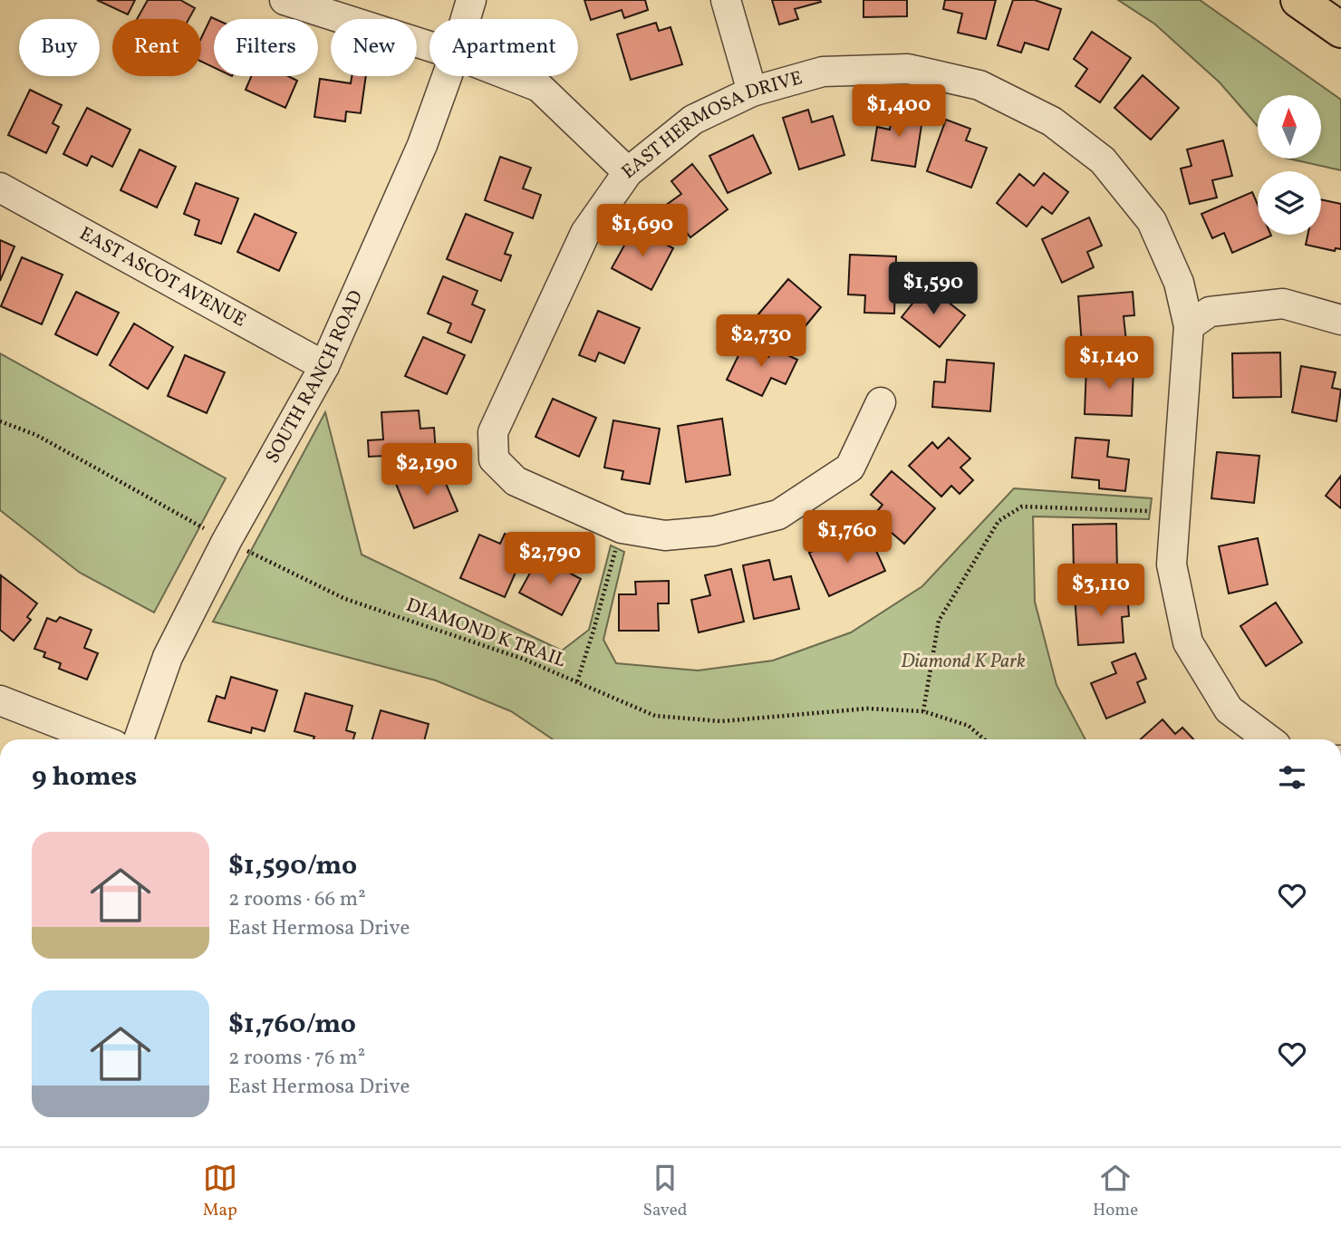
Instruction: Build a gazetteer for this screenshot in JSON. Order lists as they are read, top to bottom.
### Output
{
  "streets": {
    "street": ["EAST HERMOSA DRIVE", "EAST ASCOT AVENUE", "SOUTH RANCH ROAD"],
    "path": ["DIAMOND K TRAIL"]
  },
  "crossings": [
    ["EAST ASCOT AVENUE", "SOUTH RANCH ROAD"],
    ["SOUTH RANCH ROAD", "DIAMOND K TRAIL"]
  ],
  "parks": ["Diamond K Park"],
  "north": "top",
  "page": {
    "chip": [
      "Buy",
      "Rent",
      "Filters",
      "New",
      "Apartment"
    ],
    "price": [
      "$1,400",
      "$1,690",
      "$1,590",
      "$2,730",
      "$1,140",
      "$2,190",
      "$1,760",
      "$2,790",
      "$3,110"
    ],
    "heading": "9 homes",
    "list": [
      {
        "name": "$1,590/mo",
        "note": "2 rooms · 66 m² · East Hermosa Drive"
      },
      {
        "name": "$1,760/mo",
        "note": "2 rooms · 76 m² · East Hermosa Drive"
      }
    ],
    "tabs": ["Map", "Saved", "Home"]
  }
}
